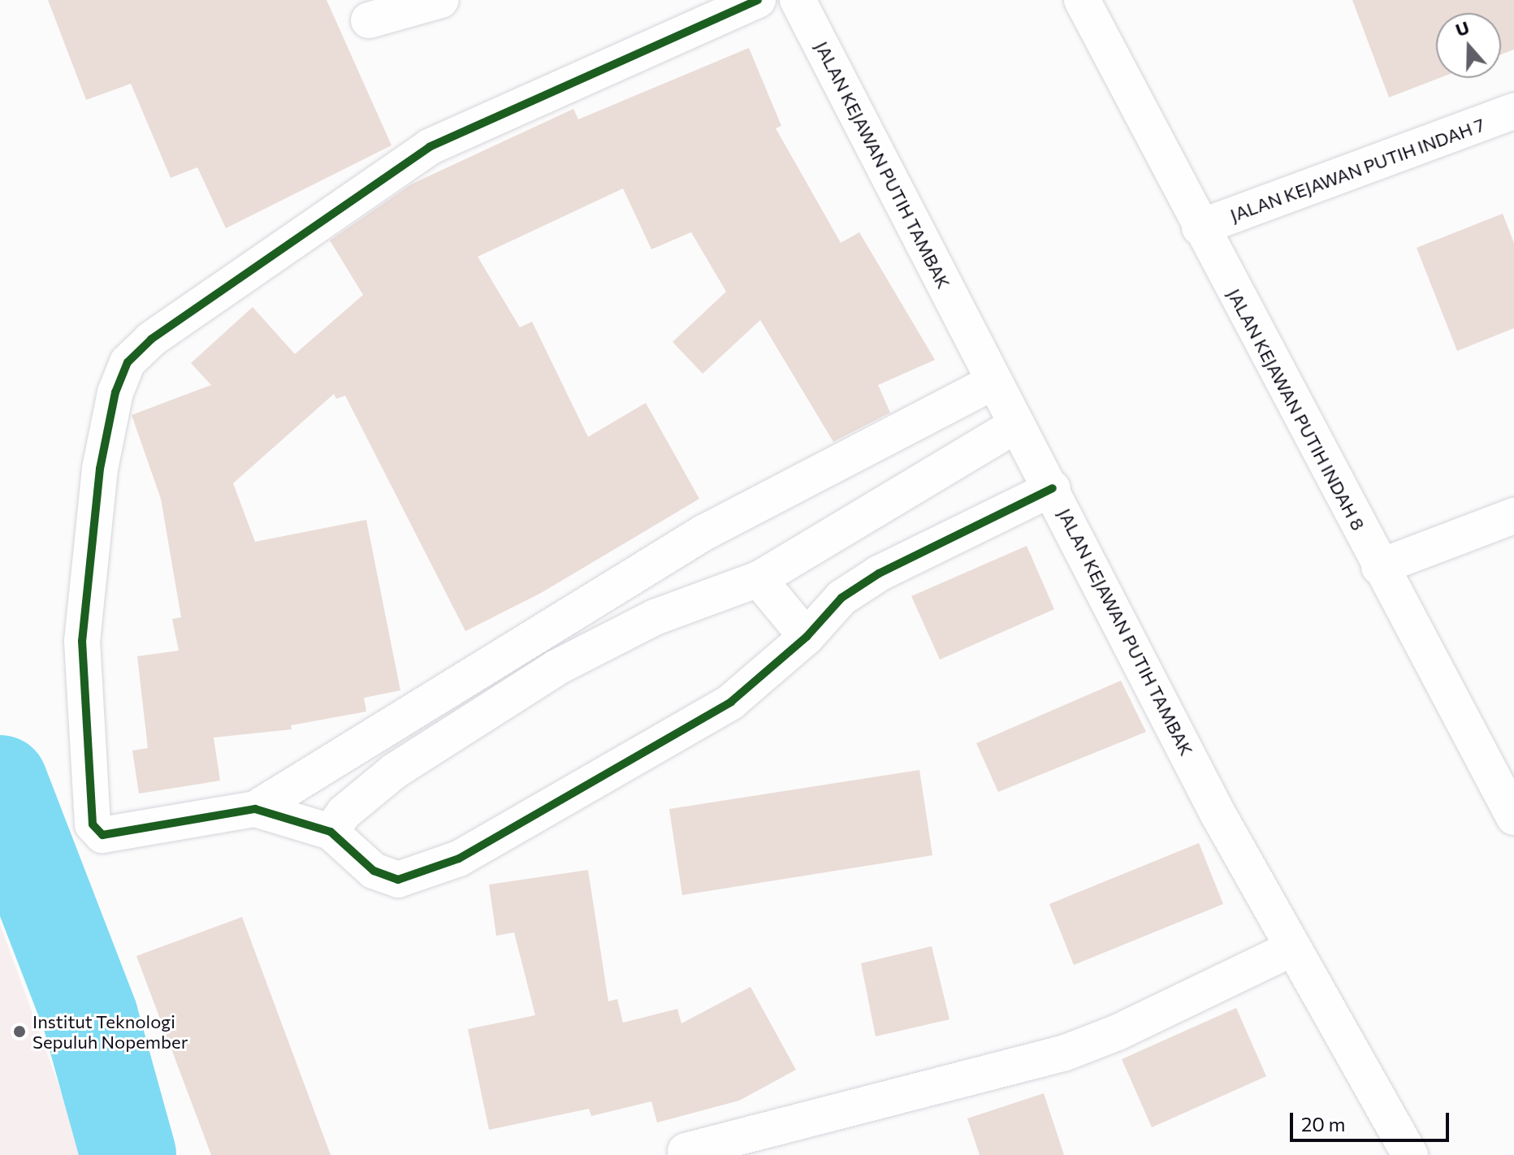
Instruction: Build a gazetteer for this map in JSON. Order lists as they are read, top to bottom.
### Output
{
  "streets": {
    "street": ["JALAN KEJAWAN PUTIH TAMBAK", "JALAN KEJAWAN PUTIH INDAH 7", "JALAN KEJAWAN PUTIH INDAH 8"]
  },
  "crossings": [
    ["JALAN KEJAWAN PUTIH INDAH 7", "JALAN KEJAWAN PUTIH INDAH 8"]
  ],
  "places": ["Institut Teknologi Sepuluh Nopember"],
  "scale_bar": "20 m",
  "north": "top"
}
